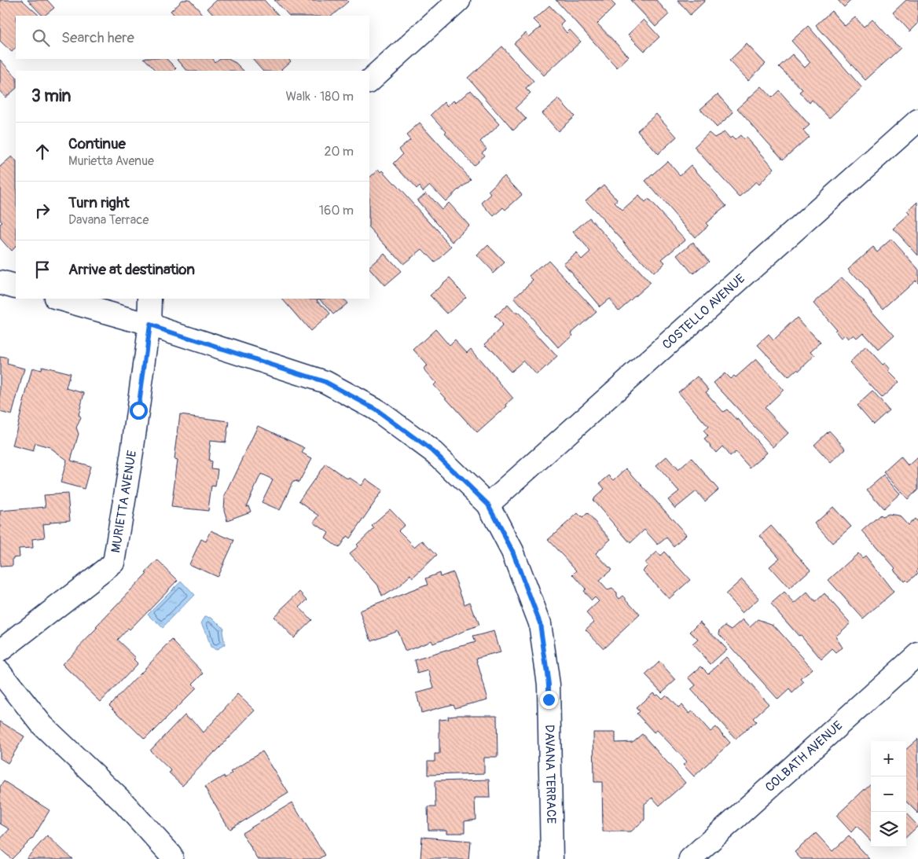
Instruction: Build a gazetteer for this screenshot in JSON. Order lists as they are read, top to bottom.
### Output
{
  "streets": {
    "street": [
      "COSTELLO AVENUE",
      "MURIETTA AVENUE",
      "COLBATH AVENUE",
      "DAVANA TERRACE"
    ]
  },
  "crossings": [
    ["COSTELLO AVENUE", "DAVANA TERRACE"],
    ["MURIETTA AVENUE", "DAVANA TERRACE"]
  ],
  "page": {
    "search": "Search here",
    "heading": ["3 min", "Walk · 180 m"],
    "list": [
      ["Continue", "Murietta Avenue", "20 m"],
      ["Turn right", "Davana Terrace", "160 m"],
      "Arrive at destination"
    ],
    "map_buttons": ["+", "−"]
  }
}
